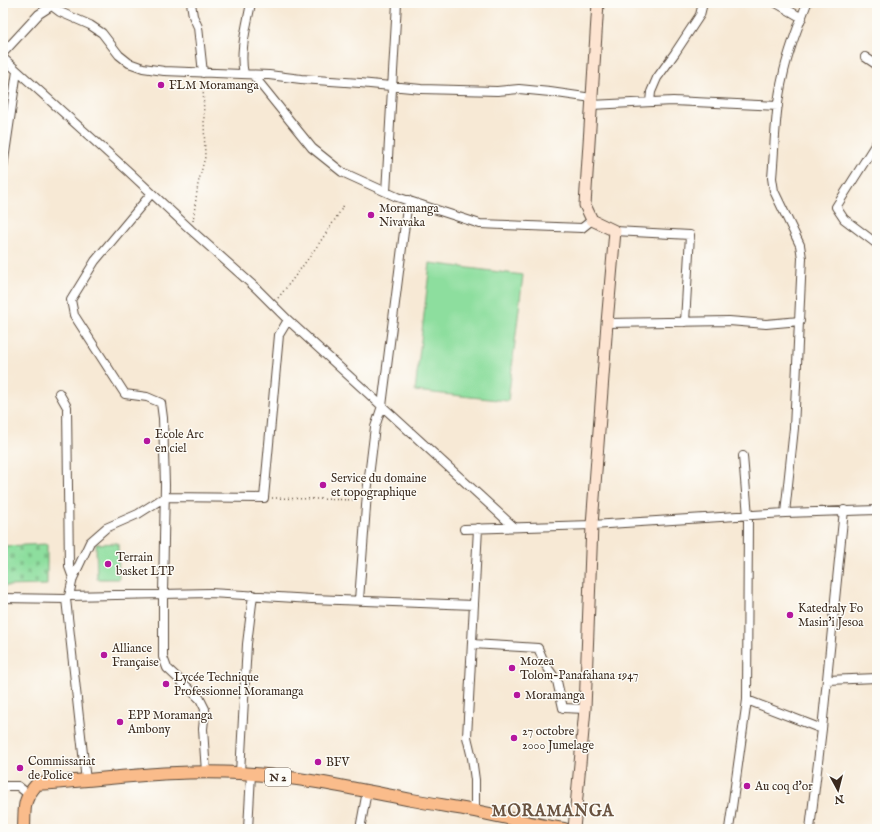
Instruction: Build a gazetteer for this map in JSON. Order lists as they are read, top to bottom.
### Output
{
  "streets": {
    "main road": ["N 2"]
  },
  "districts": ["MORAMANGA"],
  "places": [
    "FLM Moramanga",
    "Moramanga Nivavaka",
    "Ecole Arc en ciel",
    "Service du domaine et topographique",
    "Terrain basket LTP",
    "Katedraly Fo Masin'i Jesoa",
    "Alliance Française",
    "Mozea Tolom-Panafahana 1947",
    "Lycée Technique Professionnel Moramanga",
    "Moramanga",
    "EPP Moramanga Ambony",
    "27 octobre 2000 Jumelage",
    "BFV",
    "Commissariat de Police",
    "Au coq d'or"
  ],
  "north": "bottom"
}
